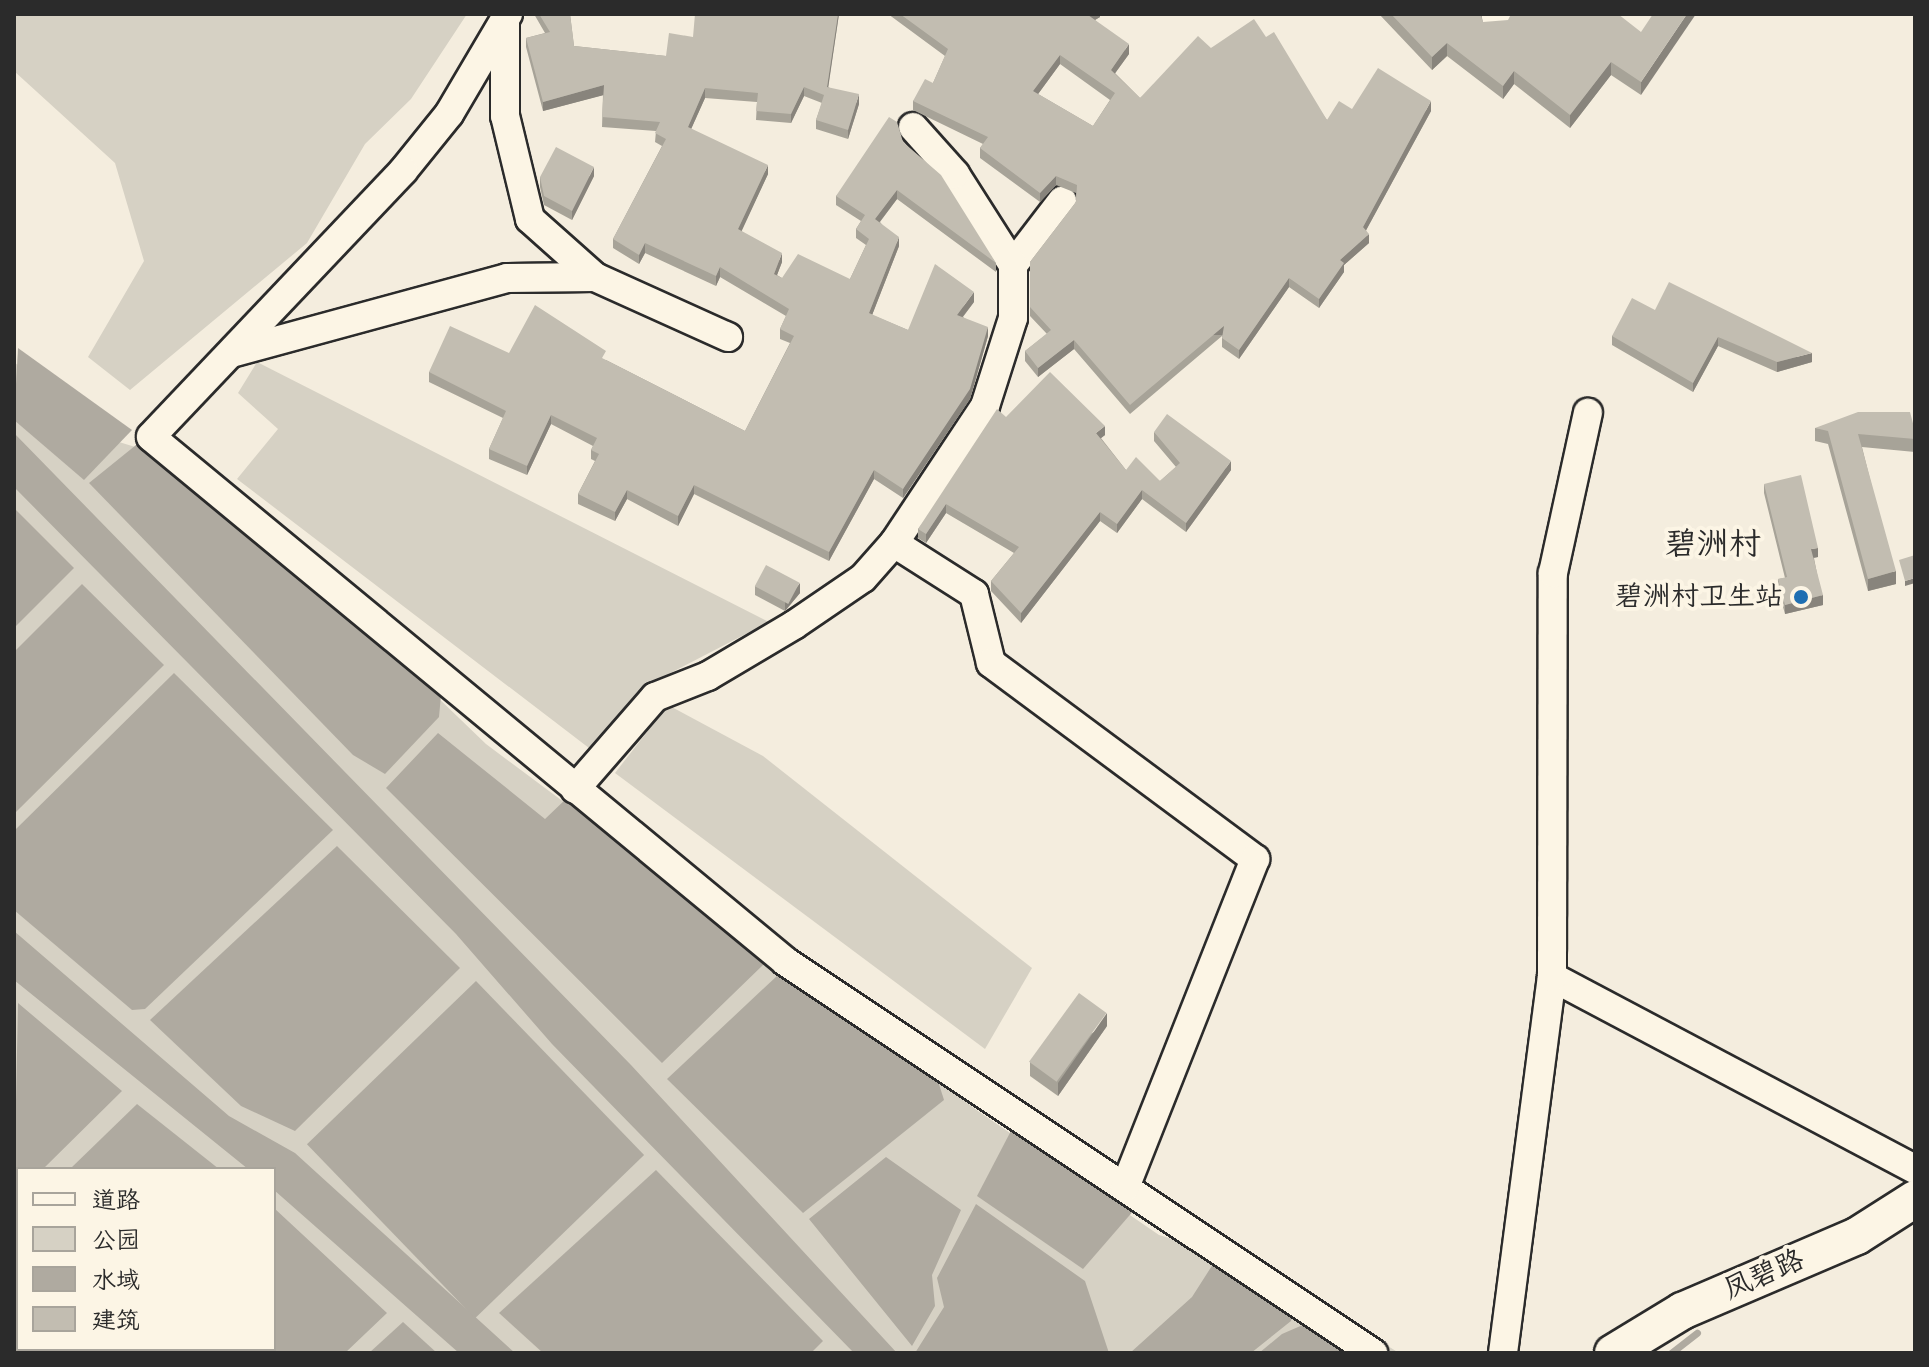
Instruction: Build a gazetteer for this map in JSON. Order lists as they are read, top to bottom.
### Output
{
  "streets": {
    "main road": ["凤碧路"]
  },
  "districts": ["碧洲村"],
  "places": ["碧洲村卫生站"],
  "legend": [
    "道路",
    "公园",
    "水域",
    "建筑"
  ]
}
